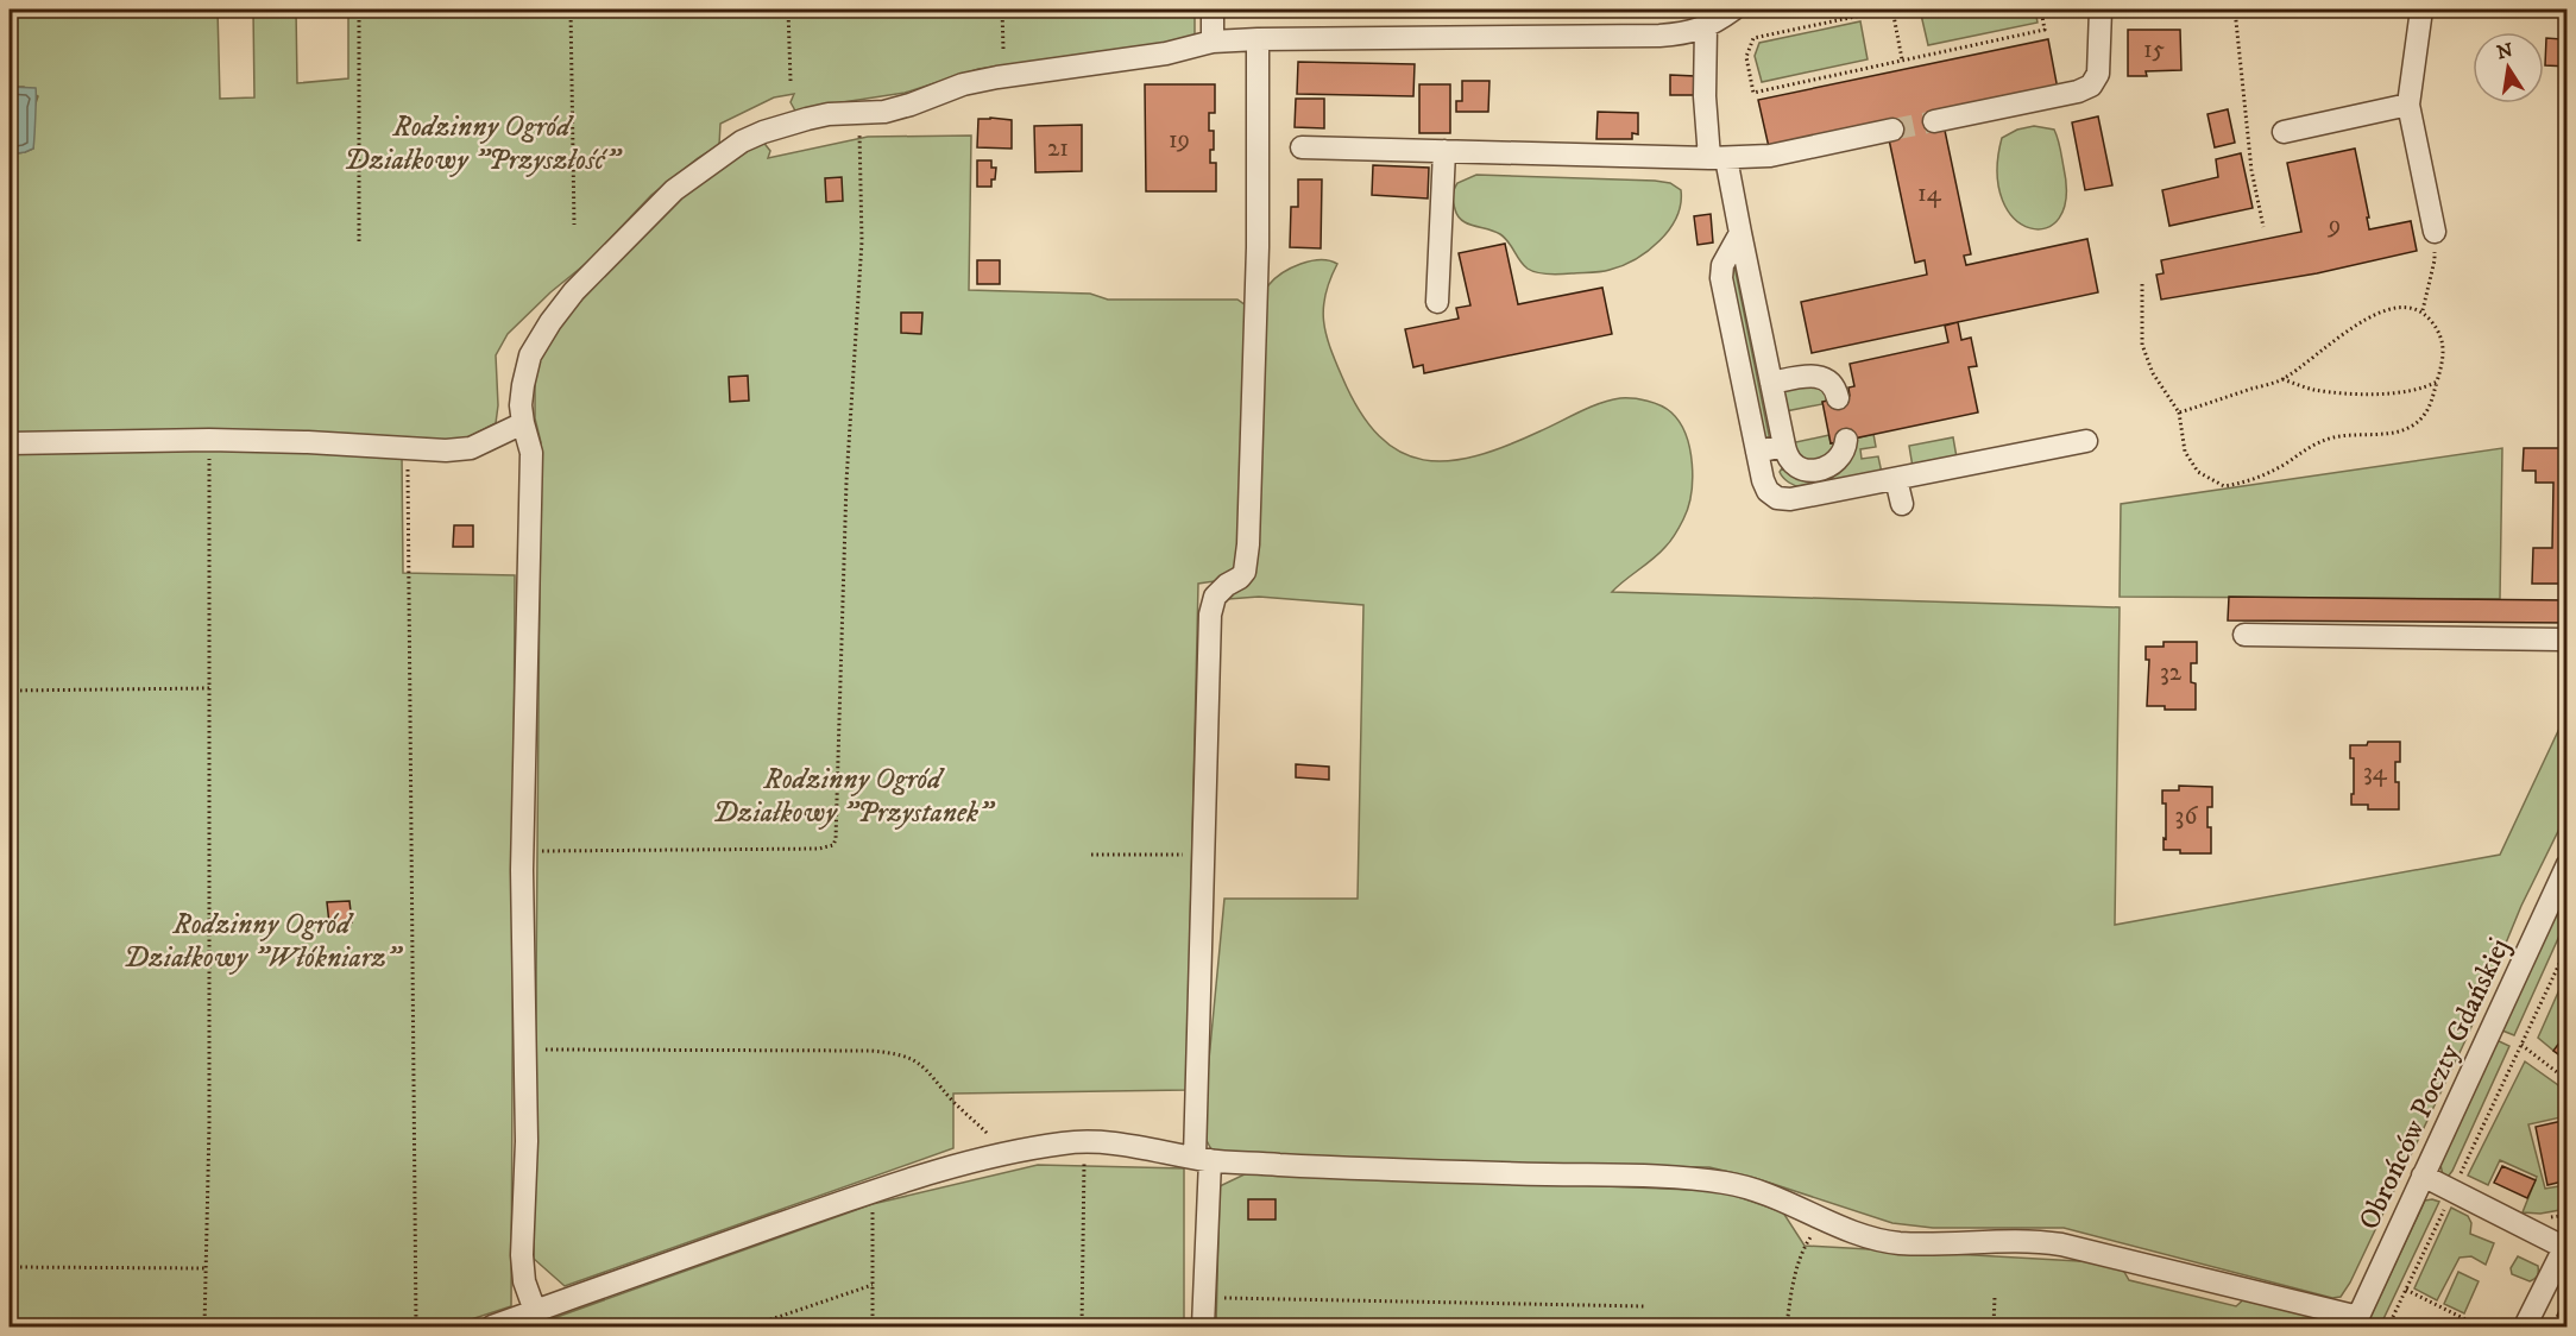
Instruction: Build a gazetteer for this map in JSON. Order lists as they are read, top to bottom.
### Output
{
  "streets": {
    "street": ["Obrońców Poczty Gdańskiej"]
  },
  "parks": ["Rodzinny Ogród Działkowy \"Przyszłość\"", "Rodzinny Ogród Działkowy \"Przystanek\"", "Rodzinny Ogród Działkowy \"Włókniarz\""],
  "house_numbers": [
    "15",
    "19",
    "21",
    "14",
    "9",
    "32",
    "34",
    "36"
  ],
  "north": "top"
}
